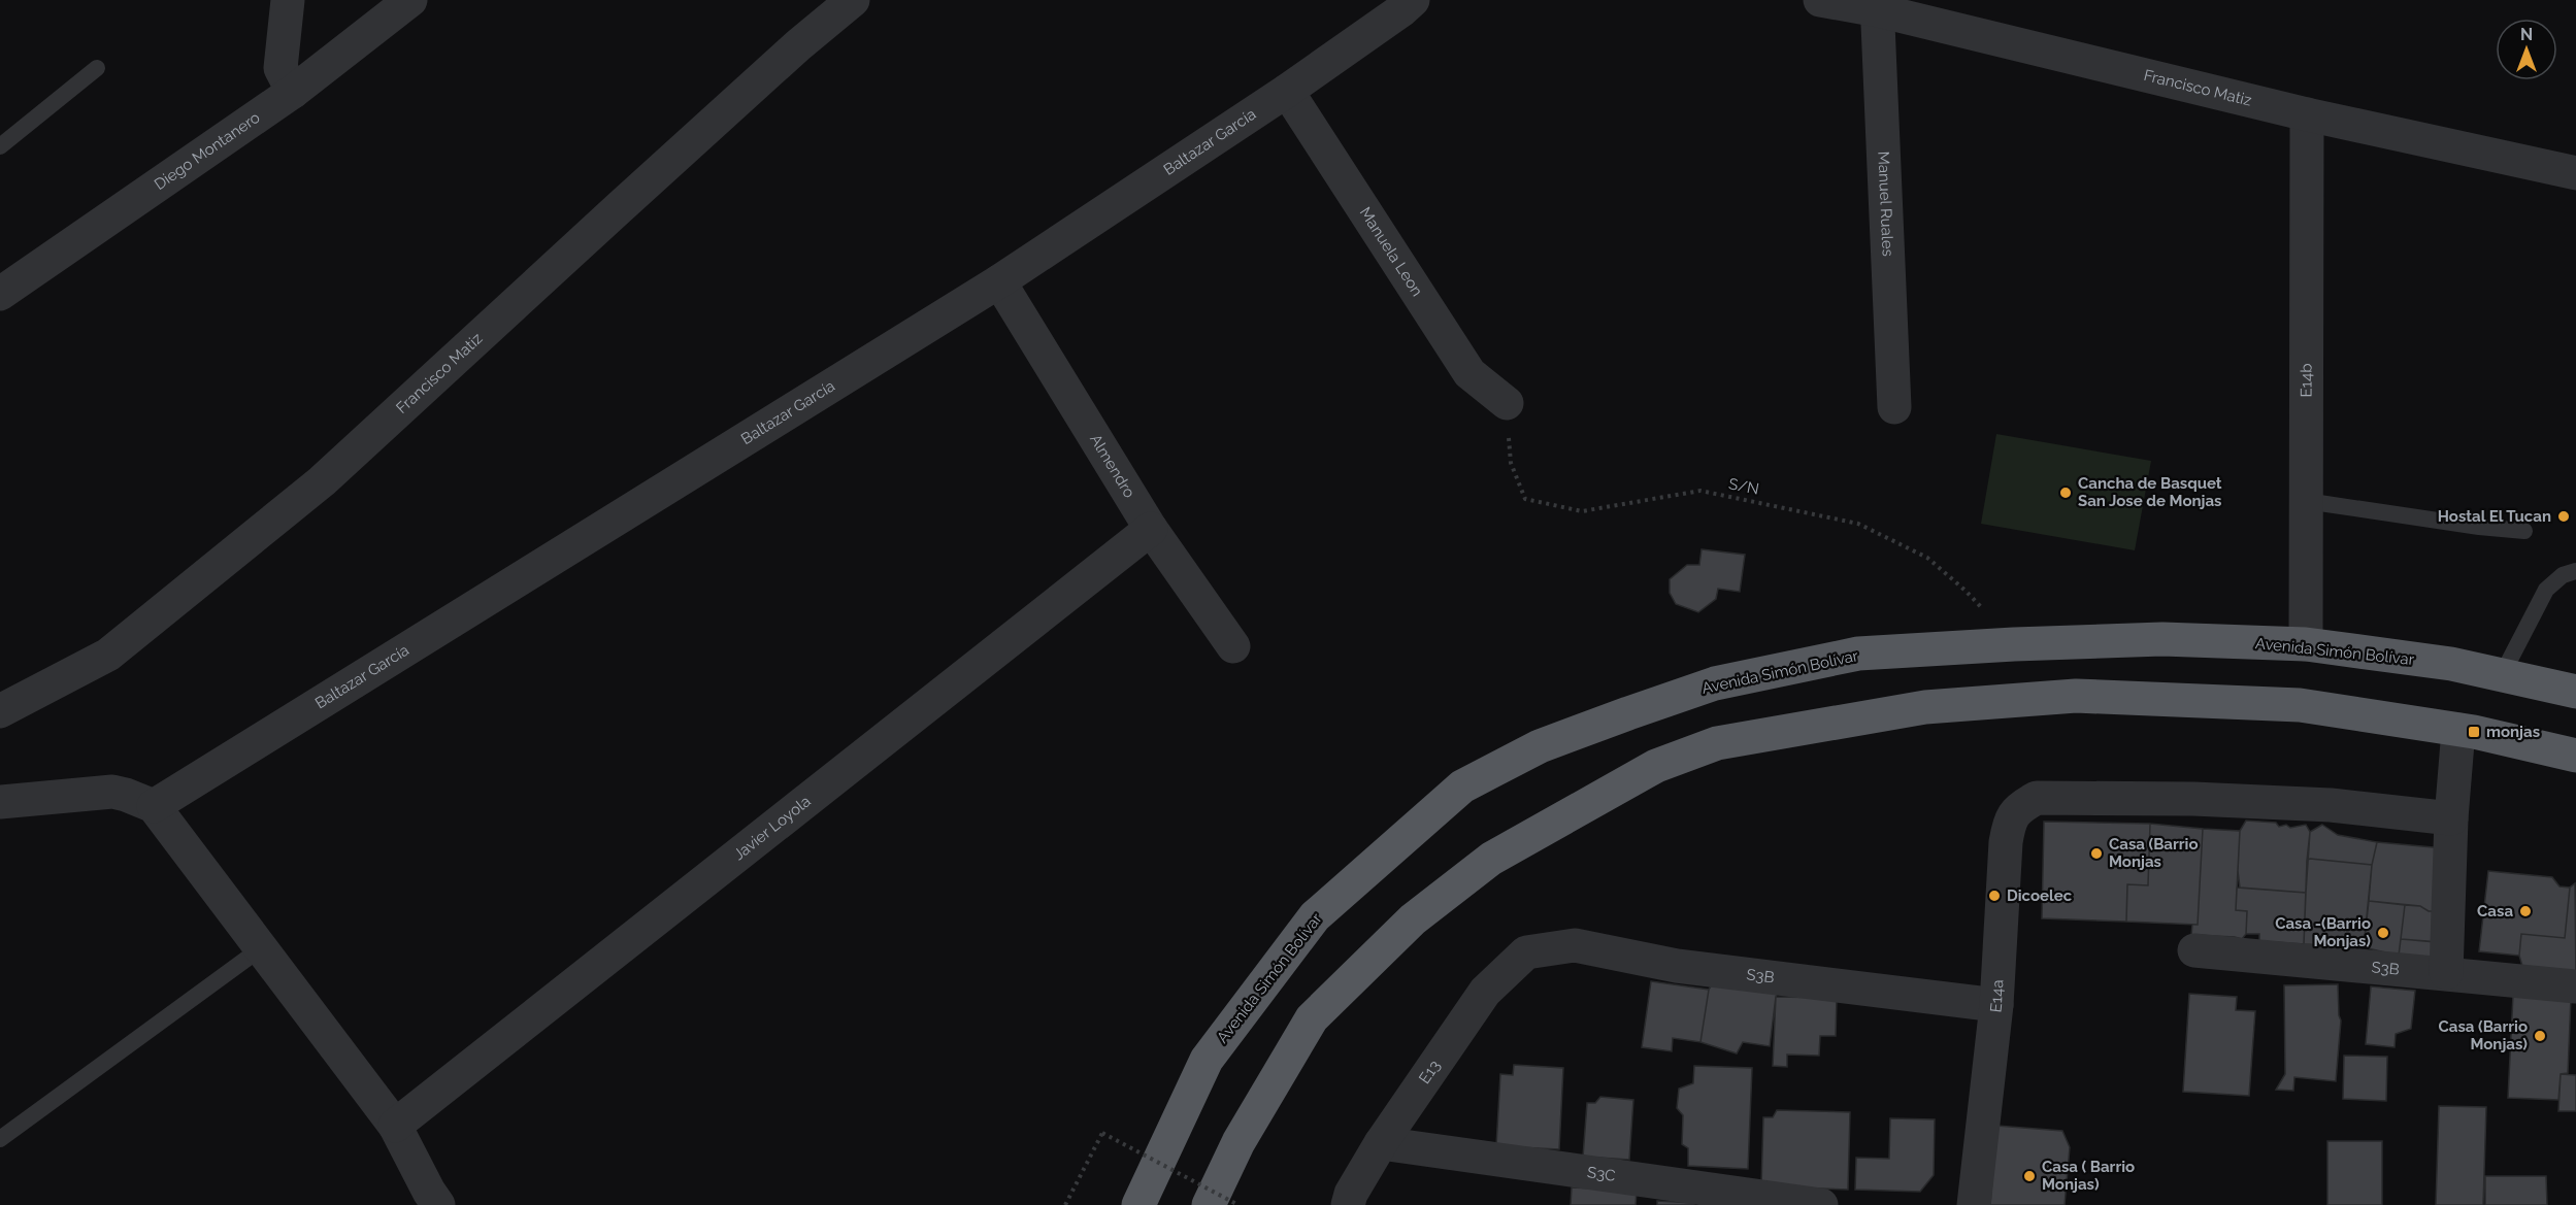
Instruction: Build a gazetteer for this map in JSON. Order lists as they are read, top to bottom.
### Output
{
  "streets": {
    "highway": ["Avenida Simón Bolívar"],
    "street": [
      "Francisco Matiz",
      "Baltazar García",
      "Diego Montanero",
      "Manuel Ruales",
      "Manuela Leon",
      "E14b",
      "Almendro",
      "Javier Loyola",
      "S3B",
      "E14a",
      "E13",
      "S3C"
    ],
    "path": ["S/N"]
  },
  "crossings": [
    ["Francisco Matiz", "Manuel Ruales"],
    ["Francisco Matiz", "E14b"],
    ["Baltazar García", "Manuela Leon"],
    ["Baltazar García", "Almendro"],
    ["Manuela Leon", "S/N"],
    ["E14b", "Avenida Simón Bolívar"],
    ["Almendro", "Javier Loyola"],
    ["S/N", "Avenida Simón Bolívar"],
    ["S3B", "E14a"],
    ["S3B", "E13"],
    ["E13", "S3C"]
  ],
  "places": {
    "other": [
      "Cancha de Basquet San Jose de Monjas",
      "Hostal El Tucan",
      "Casa (Barrio Monjas",
      "Dicoelec",
      "Casa",
      "Casa -(Barrio Monjas)",
      "Casa (Barrio Monjas)",
      "Casa ( Barrio Monjas)"
    ],
    "transit": ["monjas"]
  },
  "north": "top"
}
